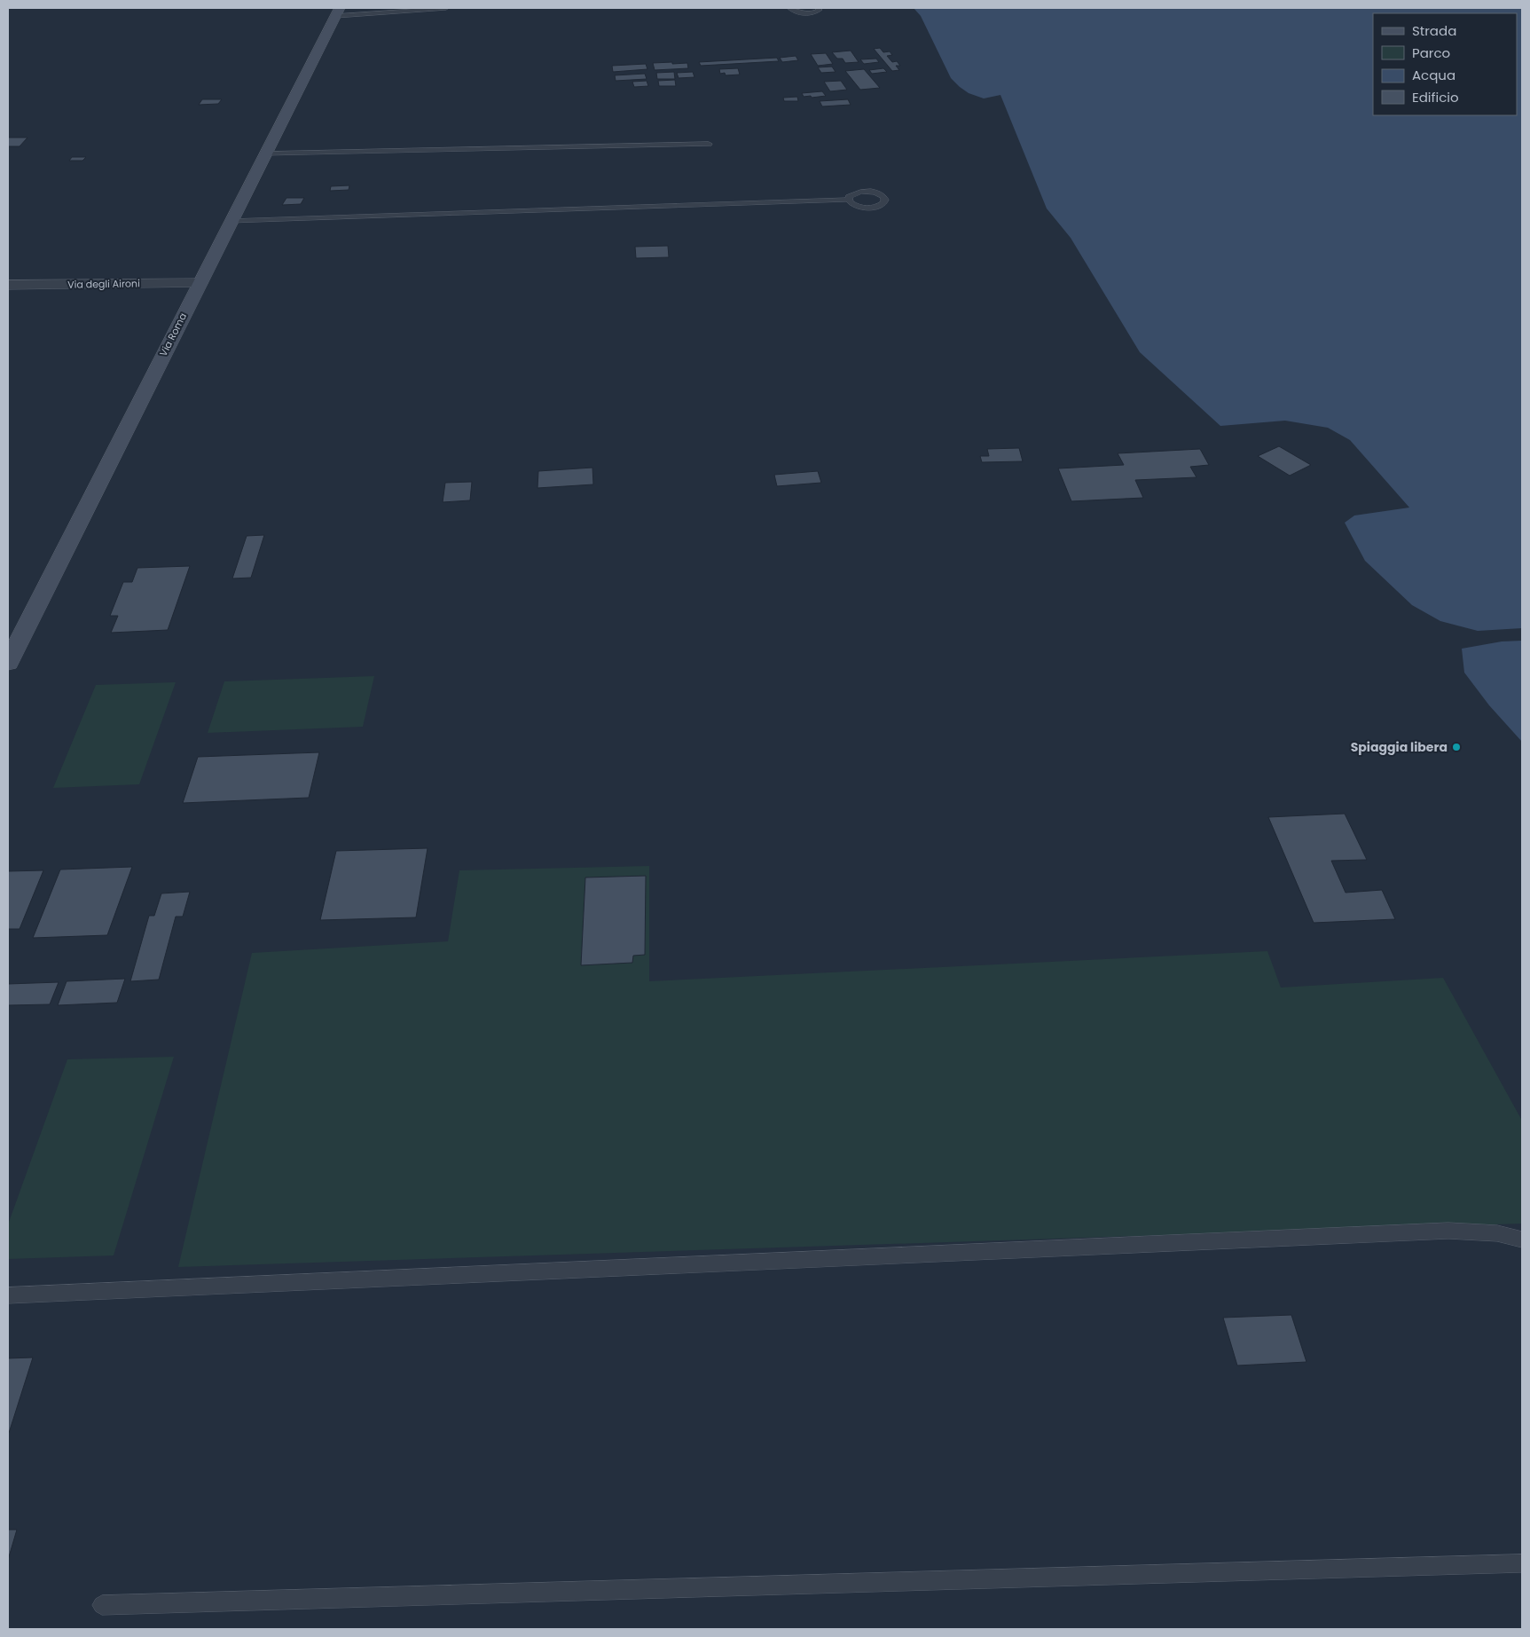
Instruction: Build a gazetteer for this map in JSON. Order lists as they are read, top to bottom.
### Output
{
  "streets": {
    "street": ["Via degli Aironi", "Via Roma"]
  },
  "crossings": [
    ["Via degli Aironi", "Via Roma"]
  ],
  "places": ["Spiaggia libera"],
  "legend": [
    "Strada",
    "Parco",
    "Acqua",
    "Edificio"
  ]
}
